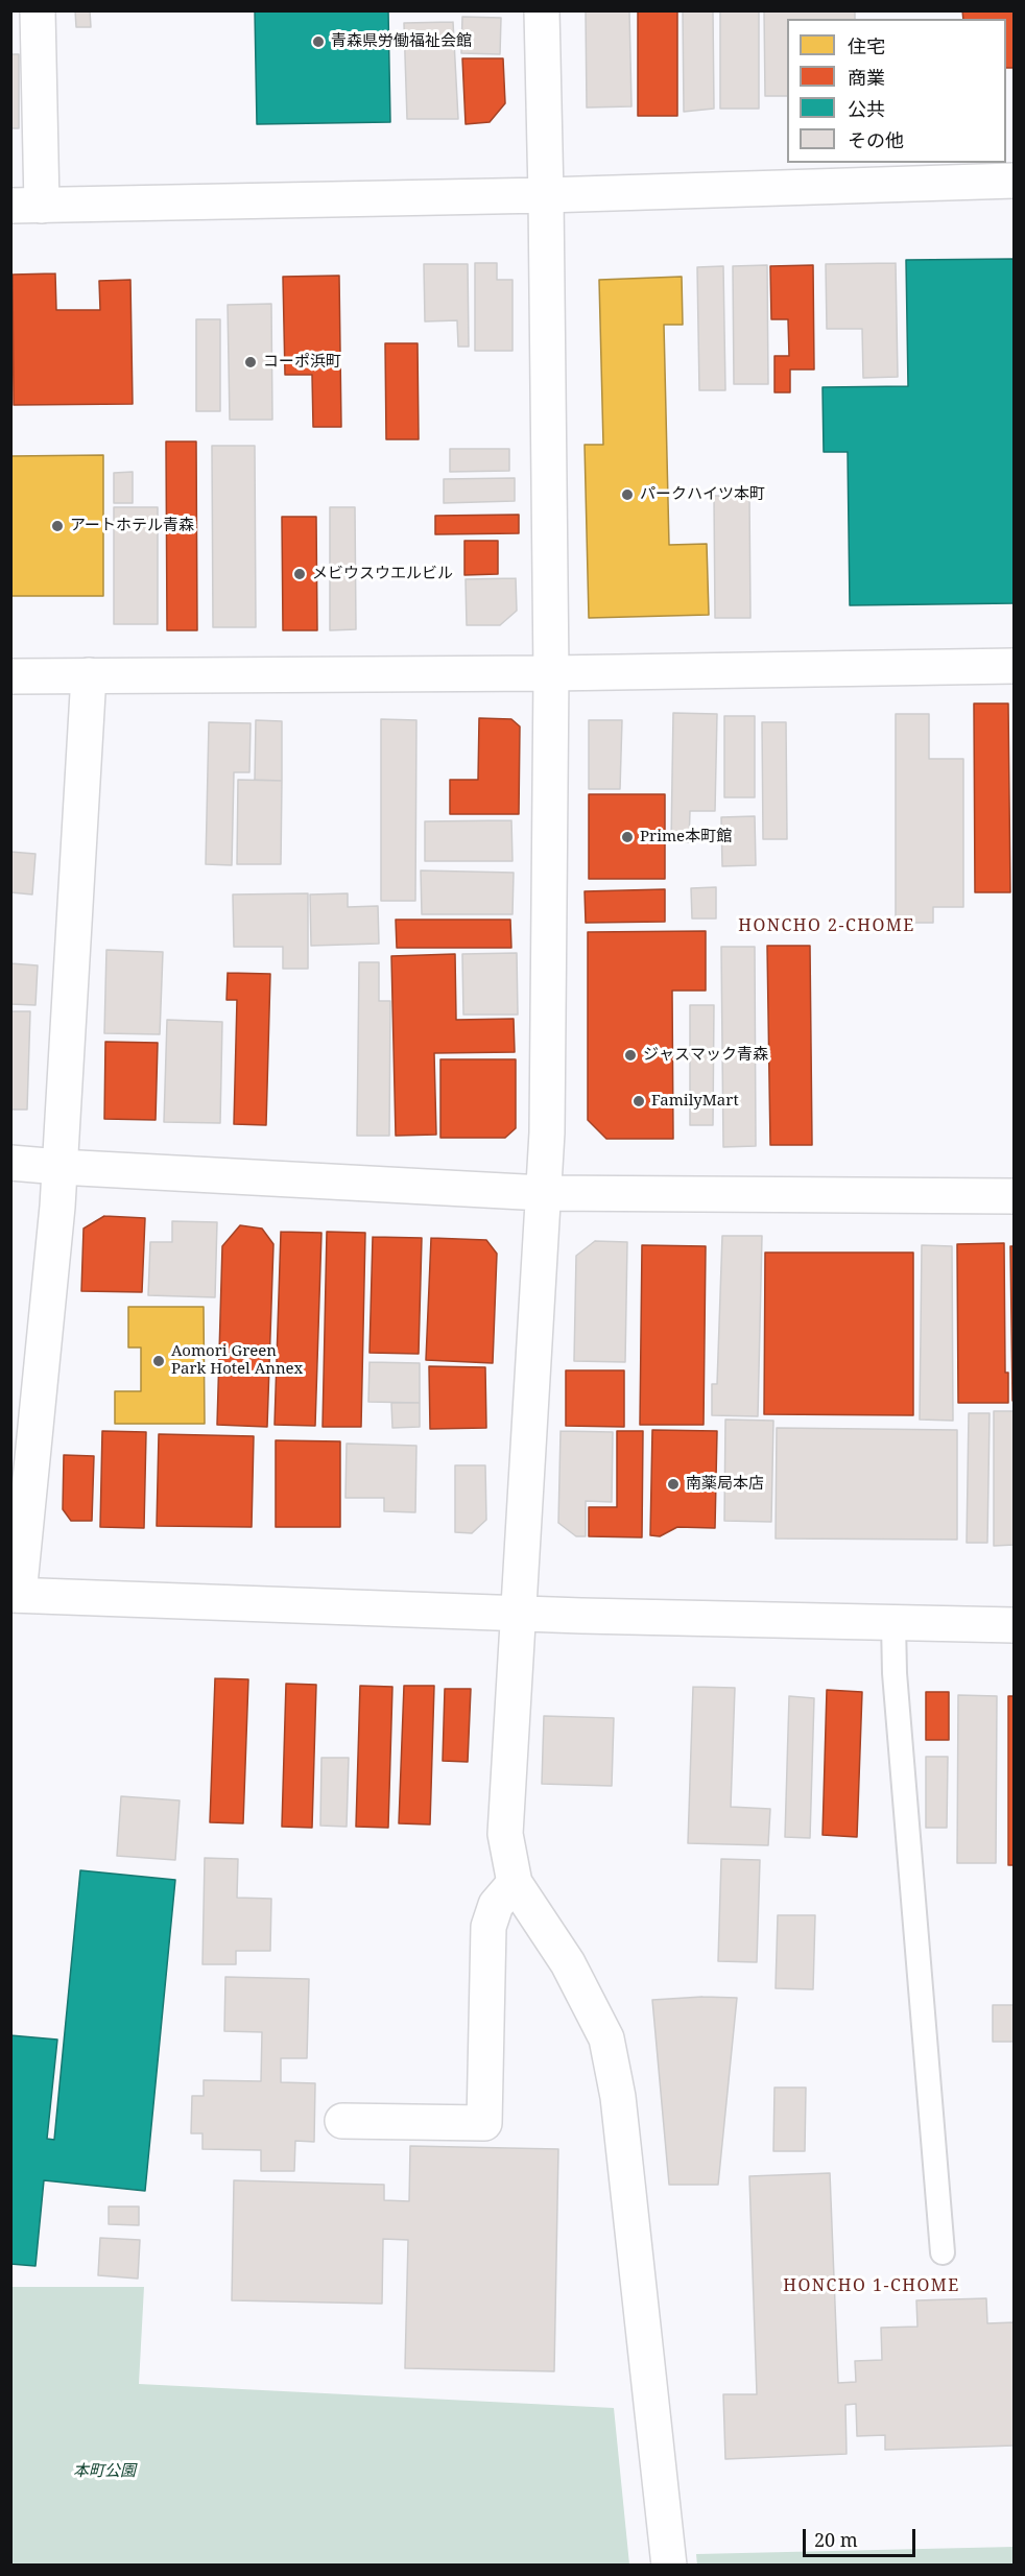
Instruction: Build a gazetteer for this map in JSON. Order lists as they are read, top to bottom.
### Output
{
  "districts": ["HONCHO 2-CHOME", "HONCHO 1-CHOME"],
  "parks": ["本町公園"],
  "places": [
    "青森県労働福祉会館",
    "コーポ浜町",
    "パークハイツ本町",
    "アートホテル青森",
    "メビウスウエルビル",
    "Prime本町館",
    "ジャスマック青森",
    "FamilyMart",
    "Aomori Green Park Hotel Annex",
    "南薬局本店"
  ],
  "legend": [
    "住宅",
    "商業",
    "公共",
    "その他"
  ],
  "scale_bar": "20 m"
}
